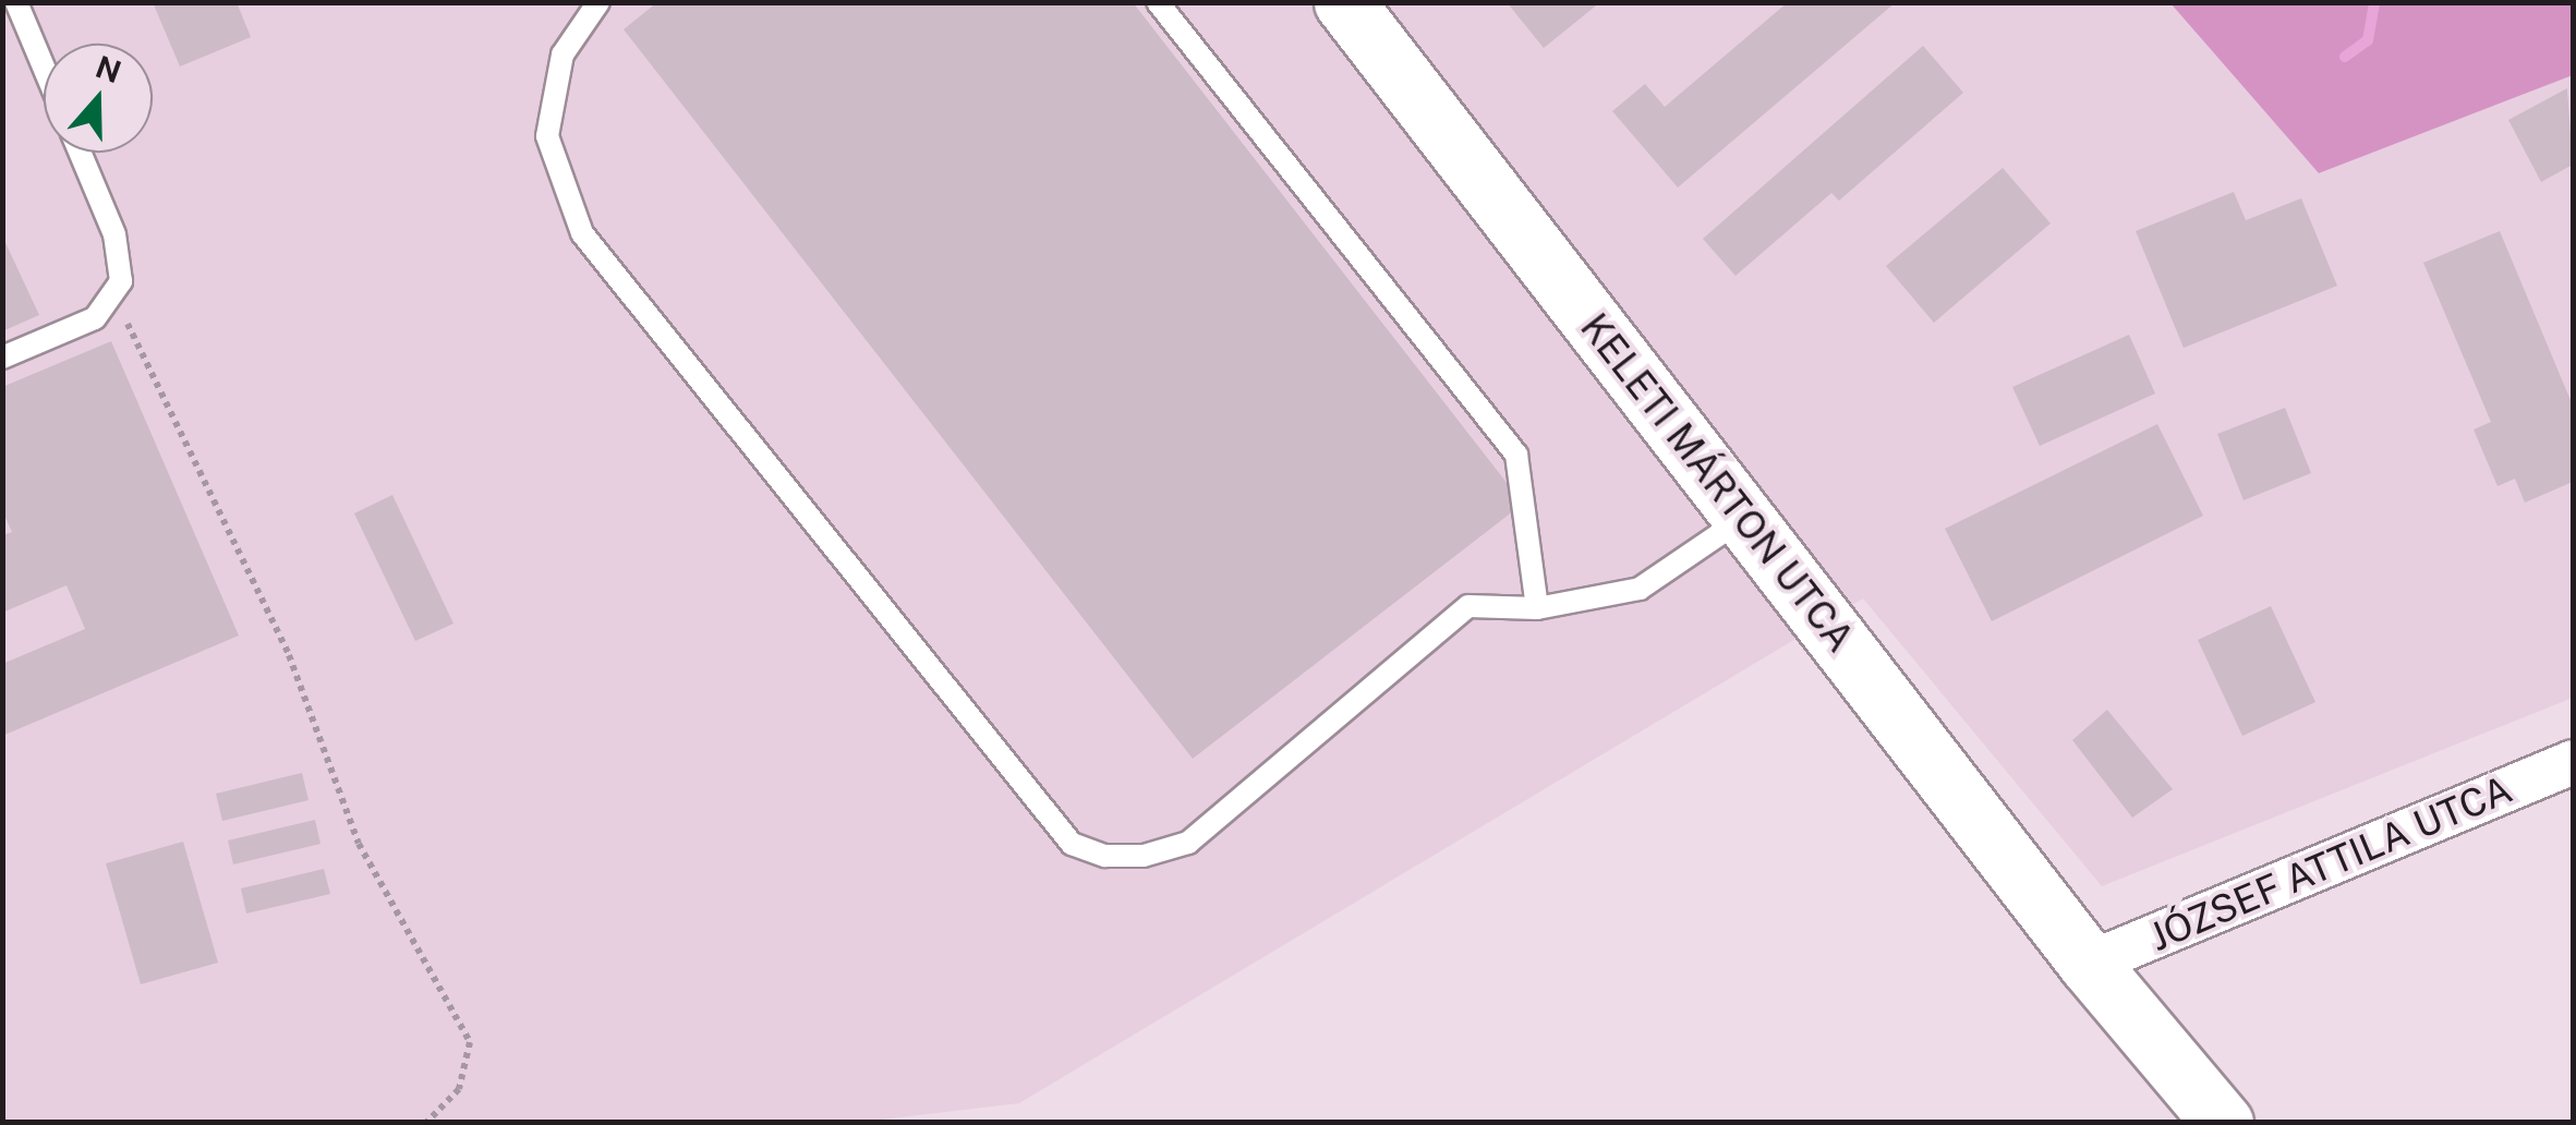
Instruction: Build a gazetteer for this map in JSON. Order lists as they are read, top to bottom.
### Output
{
  "streets": {
    "main road": ["KELETI MÁRTON UTCA"],
    "street": ["JÓZSEF ATTILA UTCA"]
  },
  "crossings": [
    ["KELETI MÁRTON UTCA", "JÓZSEF ATTILA UTCA"]
  ],
  "north": "top"
}
